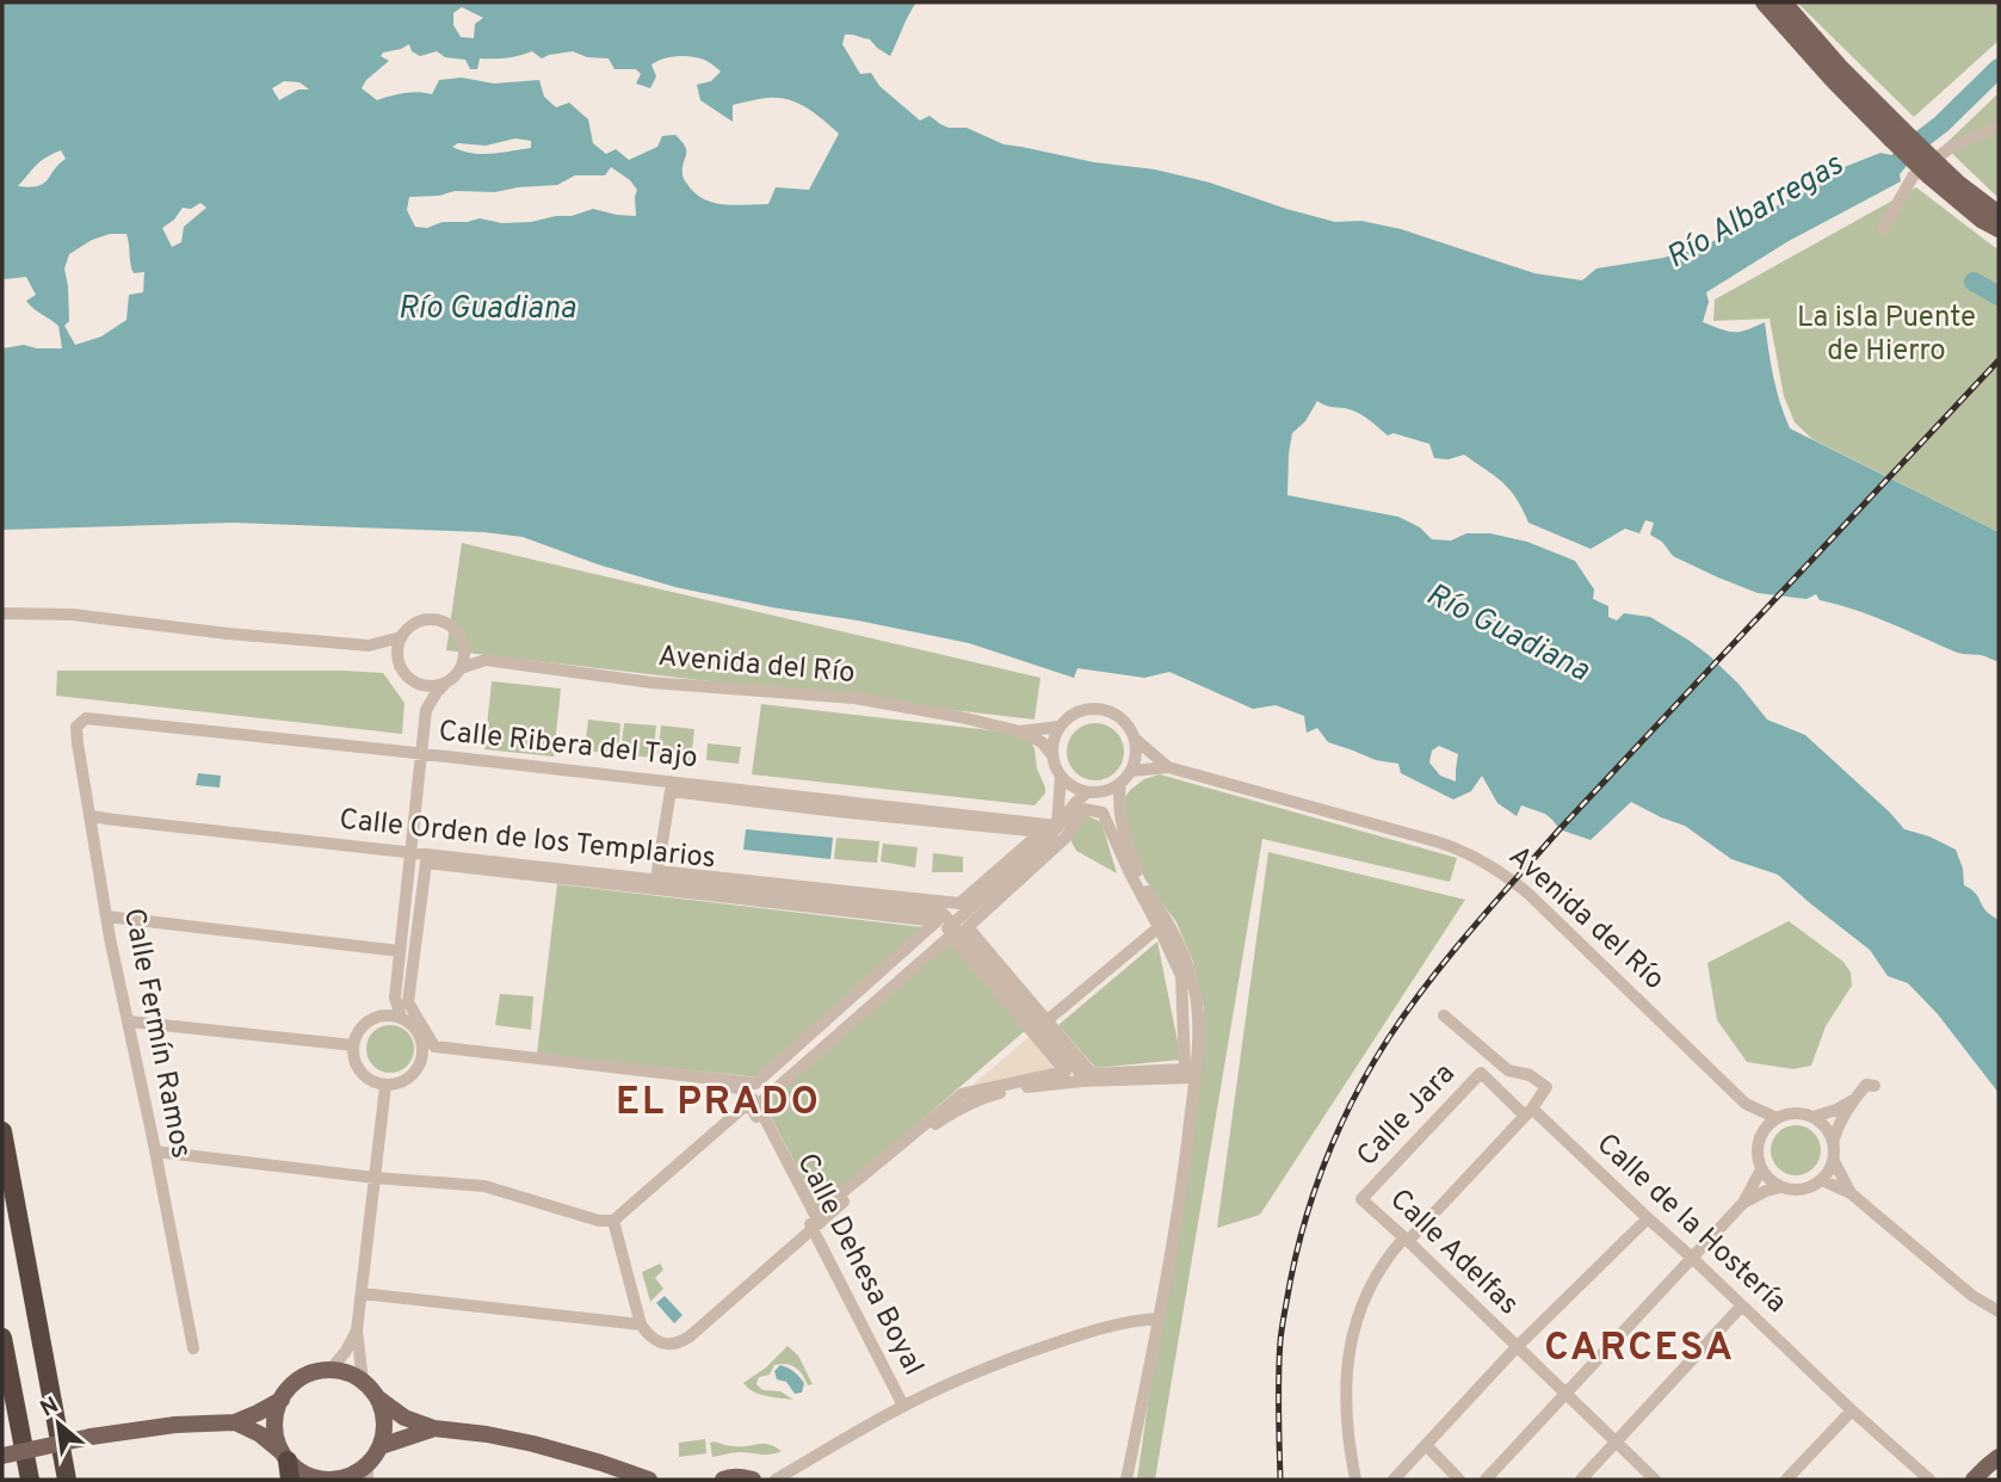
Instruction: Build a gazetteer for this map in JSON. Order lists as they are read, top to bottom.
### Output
{
  "streets": {
    "street": [
      "Avenida del Río",
      "Calle Ribera del Tajo",
      "Calle Orden de los Templarios",
      "Calle Fermín Ramos",
      "Calle Jara",
      "Calle de la Hostería",
      "Calle Adelfas",
      "Calle Dehesa Boyal"
    ]
  },
  "crossings": [
    ["Calle Ribera del Tajo", "Calle Fermín Ramos"],
    ["Calle Orden de los Templarios", "Calle Fermín Ramos"],
    ["Calle Jara", "Calle de la Hostería"],
    ["Calle Jara", "Calle Adelfas"]
  ],
  "districts": ["EL PRADO", "CARCESA"],
  "water": ["Río Albarregas", "Río Guadiana"],
  "parks": ["La isla Puente de Hierro"],
  "north": "top left"
}
